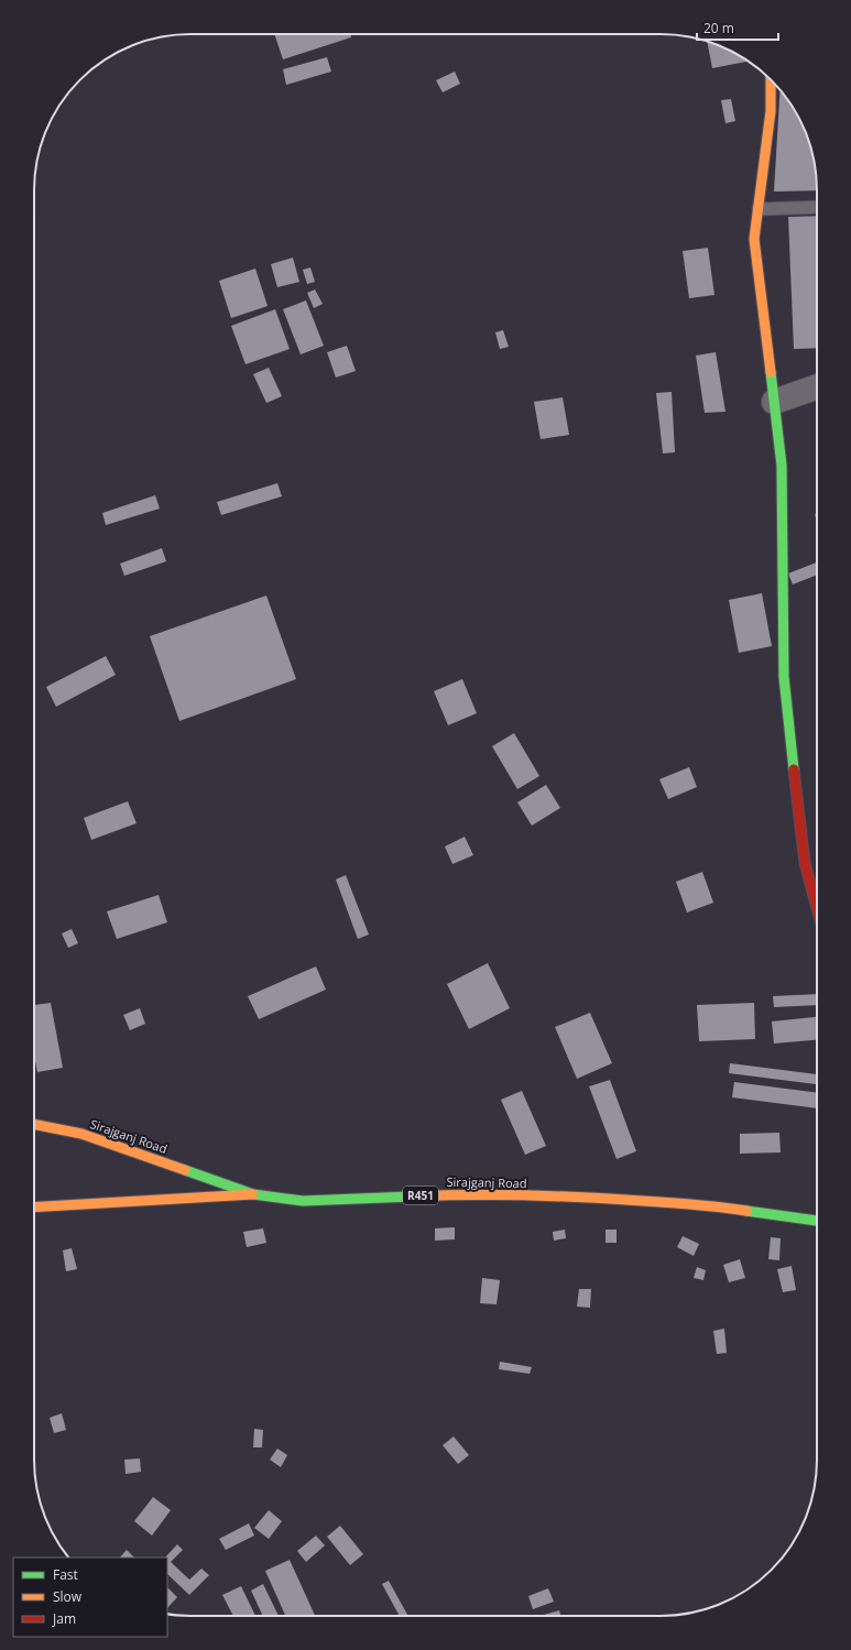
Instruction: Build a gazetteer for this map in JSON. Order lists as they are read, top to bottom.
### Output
{
  "streets": {
    "street": ["Sirajganj Road", "R451"]
  },
  "legend": ["Fast", "Slow", "Jam"],
  "scale_bar": "20 m"
}
